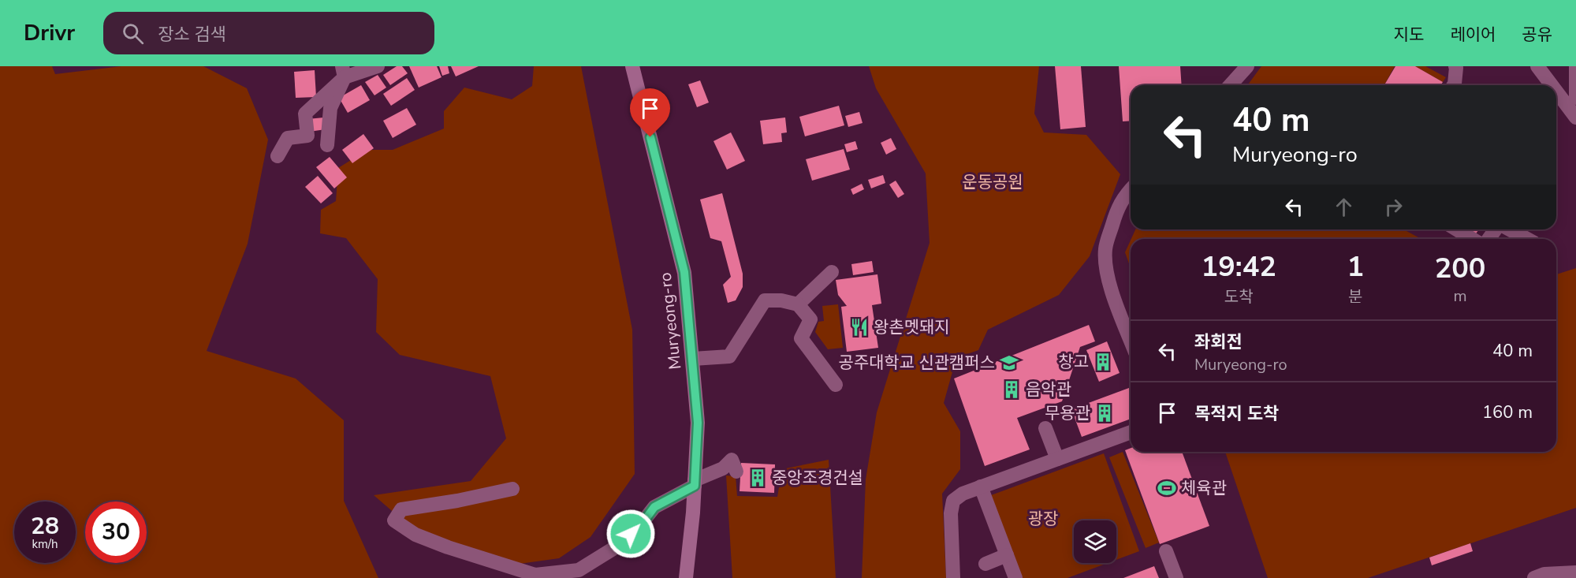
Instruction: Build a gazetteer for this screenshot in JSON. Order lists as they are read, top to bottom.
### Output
{
  "streets": {
    "main road": ["Muryeong-ro"]
  },
  "parks": ["운동공원", "광장"],
  "places": {
    "restaurant": ["왕촌멧돼지"],
    "building": [
      "창고",
      "음악관",
      "무용관",
      "중앙조경건설"
    ],
    "school or university": ["공주대학교 신관캠퍼스"],
    "sports": ["체육관"]
  },
  "page": {
    "header": "Drivr",
    "search": "장소 검색",
    "nav": ["지도", "레이어", "공유"],
    "turn": ["40 m", "Muryeong-ro"],
    "eta": [
      "19:42",
      "도착",
      "1",
      "분",
      "200",
      "m"
    ],
    "list": [
      {
        "name": "좌회전",
        "note": "Muryeong-ro",
        "value": "40 m"
      },
      {
        "name": "목적지 도착",
        "value": "160 m"
      }
    ],
    "speed": "28 km/h",
    "limit": "30"
  }
}
